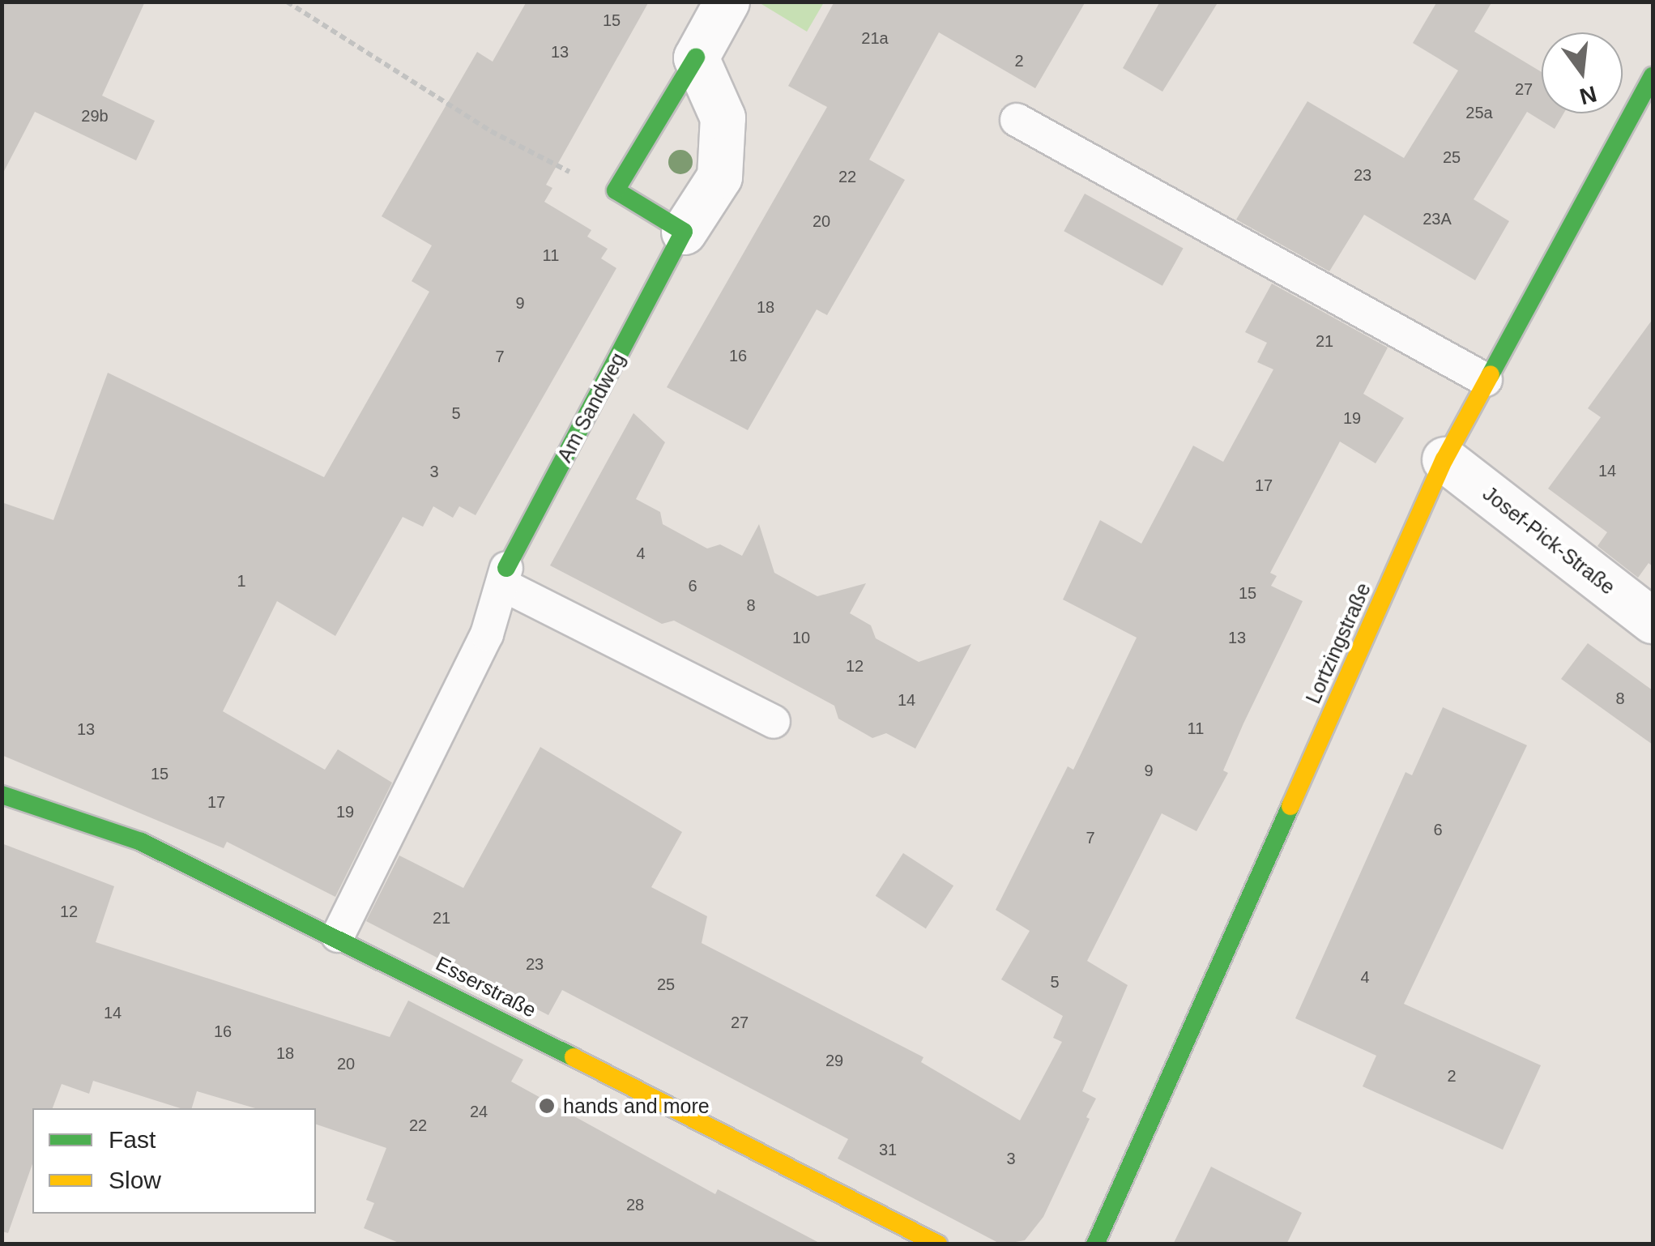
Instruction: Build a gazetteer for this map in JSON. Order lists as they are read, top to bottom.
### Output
{
  "streets": {
    "street": [
      "Am Sandweg",
      "Josef-Pick-Straße",
      "Lortzingstraße",
      "Esserstraße"
    ]
  },
  "crossings": [
    ["Am Sandweg", "Esserstraße"],
    ["Josef-Pick-Straße", "Lortzingstraße"]
  ],
  "places": ["hands and more"],
  "house_numbers": [
    "15",
    "21a",
    "13",
    "2",
    "27",
    "25a",
    "29b",
    "25",
    "23",
    "22",
    "23A",
    "20",
    "11",
    "9",
    "18",
    "21",
    "16",
    "7",
    "5",
    "19",
    "14",
    "3",
    "17",
    "4",
    "1",
    "6",
    "15",
    "8",
    "10",
    "13",
    "12",
    "8",
    "14",
    "11",
    "13",
    "9",
    "15",
    "17",
    "19",
    "6",
    "7",
    "12",
    "21",
    "23",
    "4",
    "5",
    "25",
    "14",
    "27",
    "16",
    "18",
    "29",
    "20",
    "2",
    "24",
    "22",
    "31",
    "3",
    "28"
  ],
  "legend": ["Fast", "Slow"],
  "north": "bottom"
}
